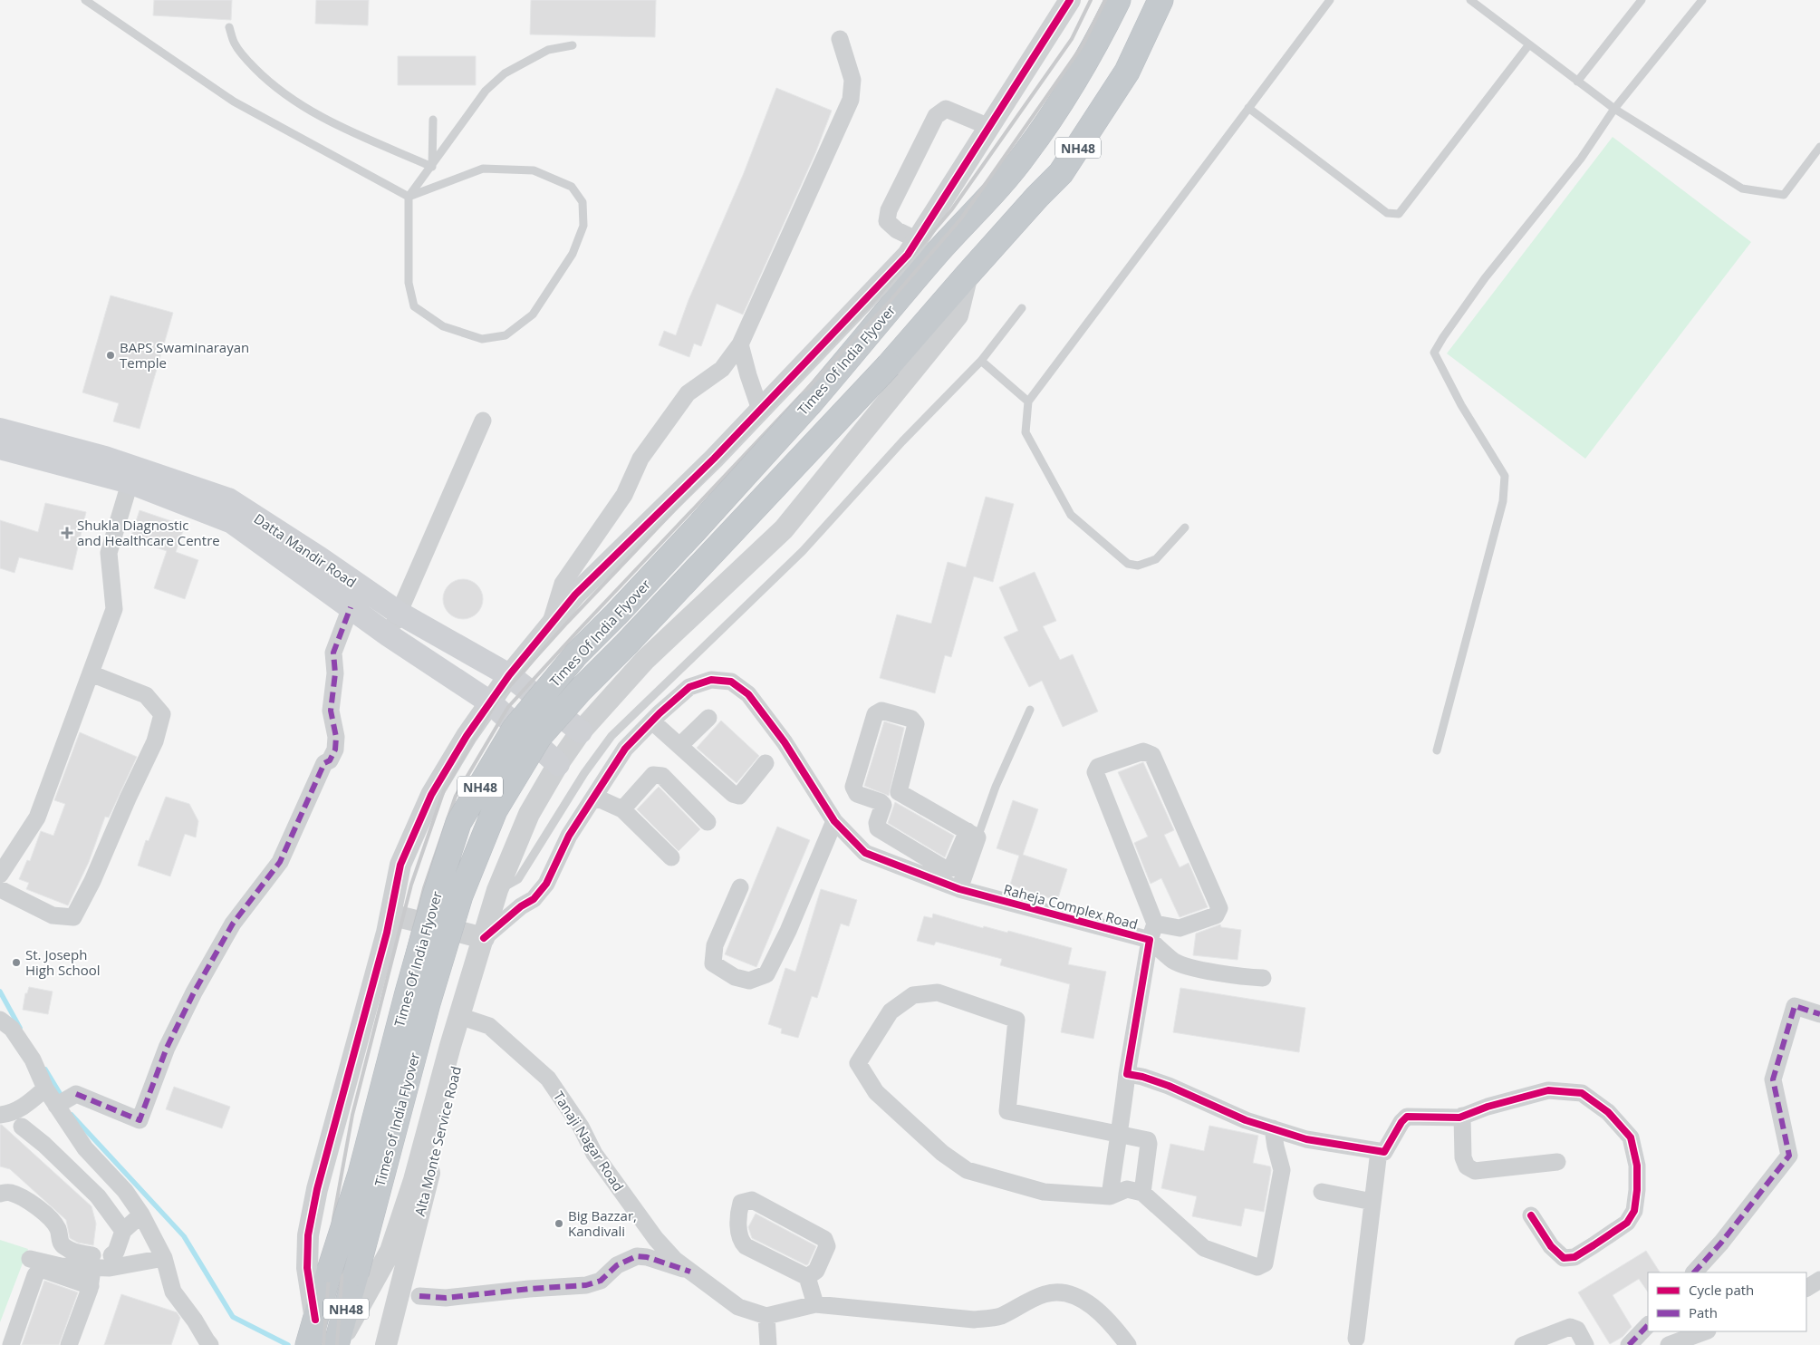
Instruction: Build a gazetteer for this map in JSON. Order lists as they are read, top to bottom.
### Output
{
  "streets": {
    "highway": ["NH48", "Times Of India Flyover", "Times of India Flyover"],
    "main road": ["Datta Mandir Road"],
    "street": ["Raheja Complex Road", "Alta Monte Service Road", "Tanaji Nagar Road"]
  },
  "crossings": [
    ["NH48", "Times Of India Flyover"],
    ["Times Of India Flyover", "Times of India Flyover"],
    ["Raheja Complex Road", "Alta Monte Service Road"],
    ["Alta Monte Service Road", "Tanaji Nagar Road"]
  ],
  "places": {
    "other": ["BAPS Swaminarayan Temple", "St. Joseph High School", "Big Bazzar, Kandivali"],
    "health": ["Shukla Diagnostic and Healthcare Centre"]
  },
  "legend": ["Cycle path", "Path"]
}
